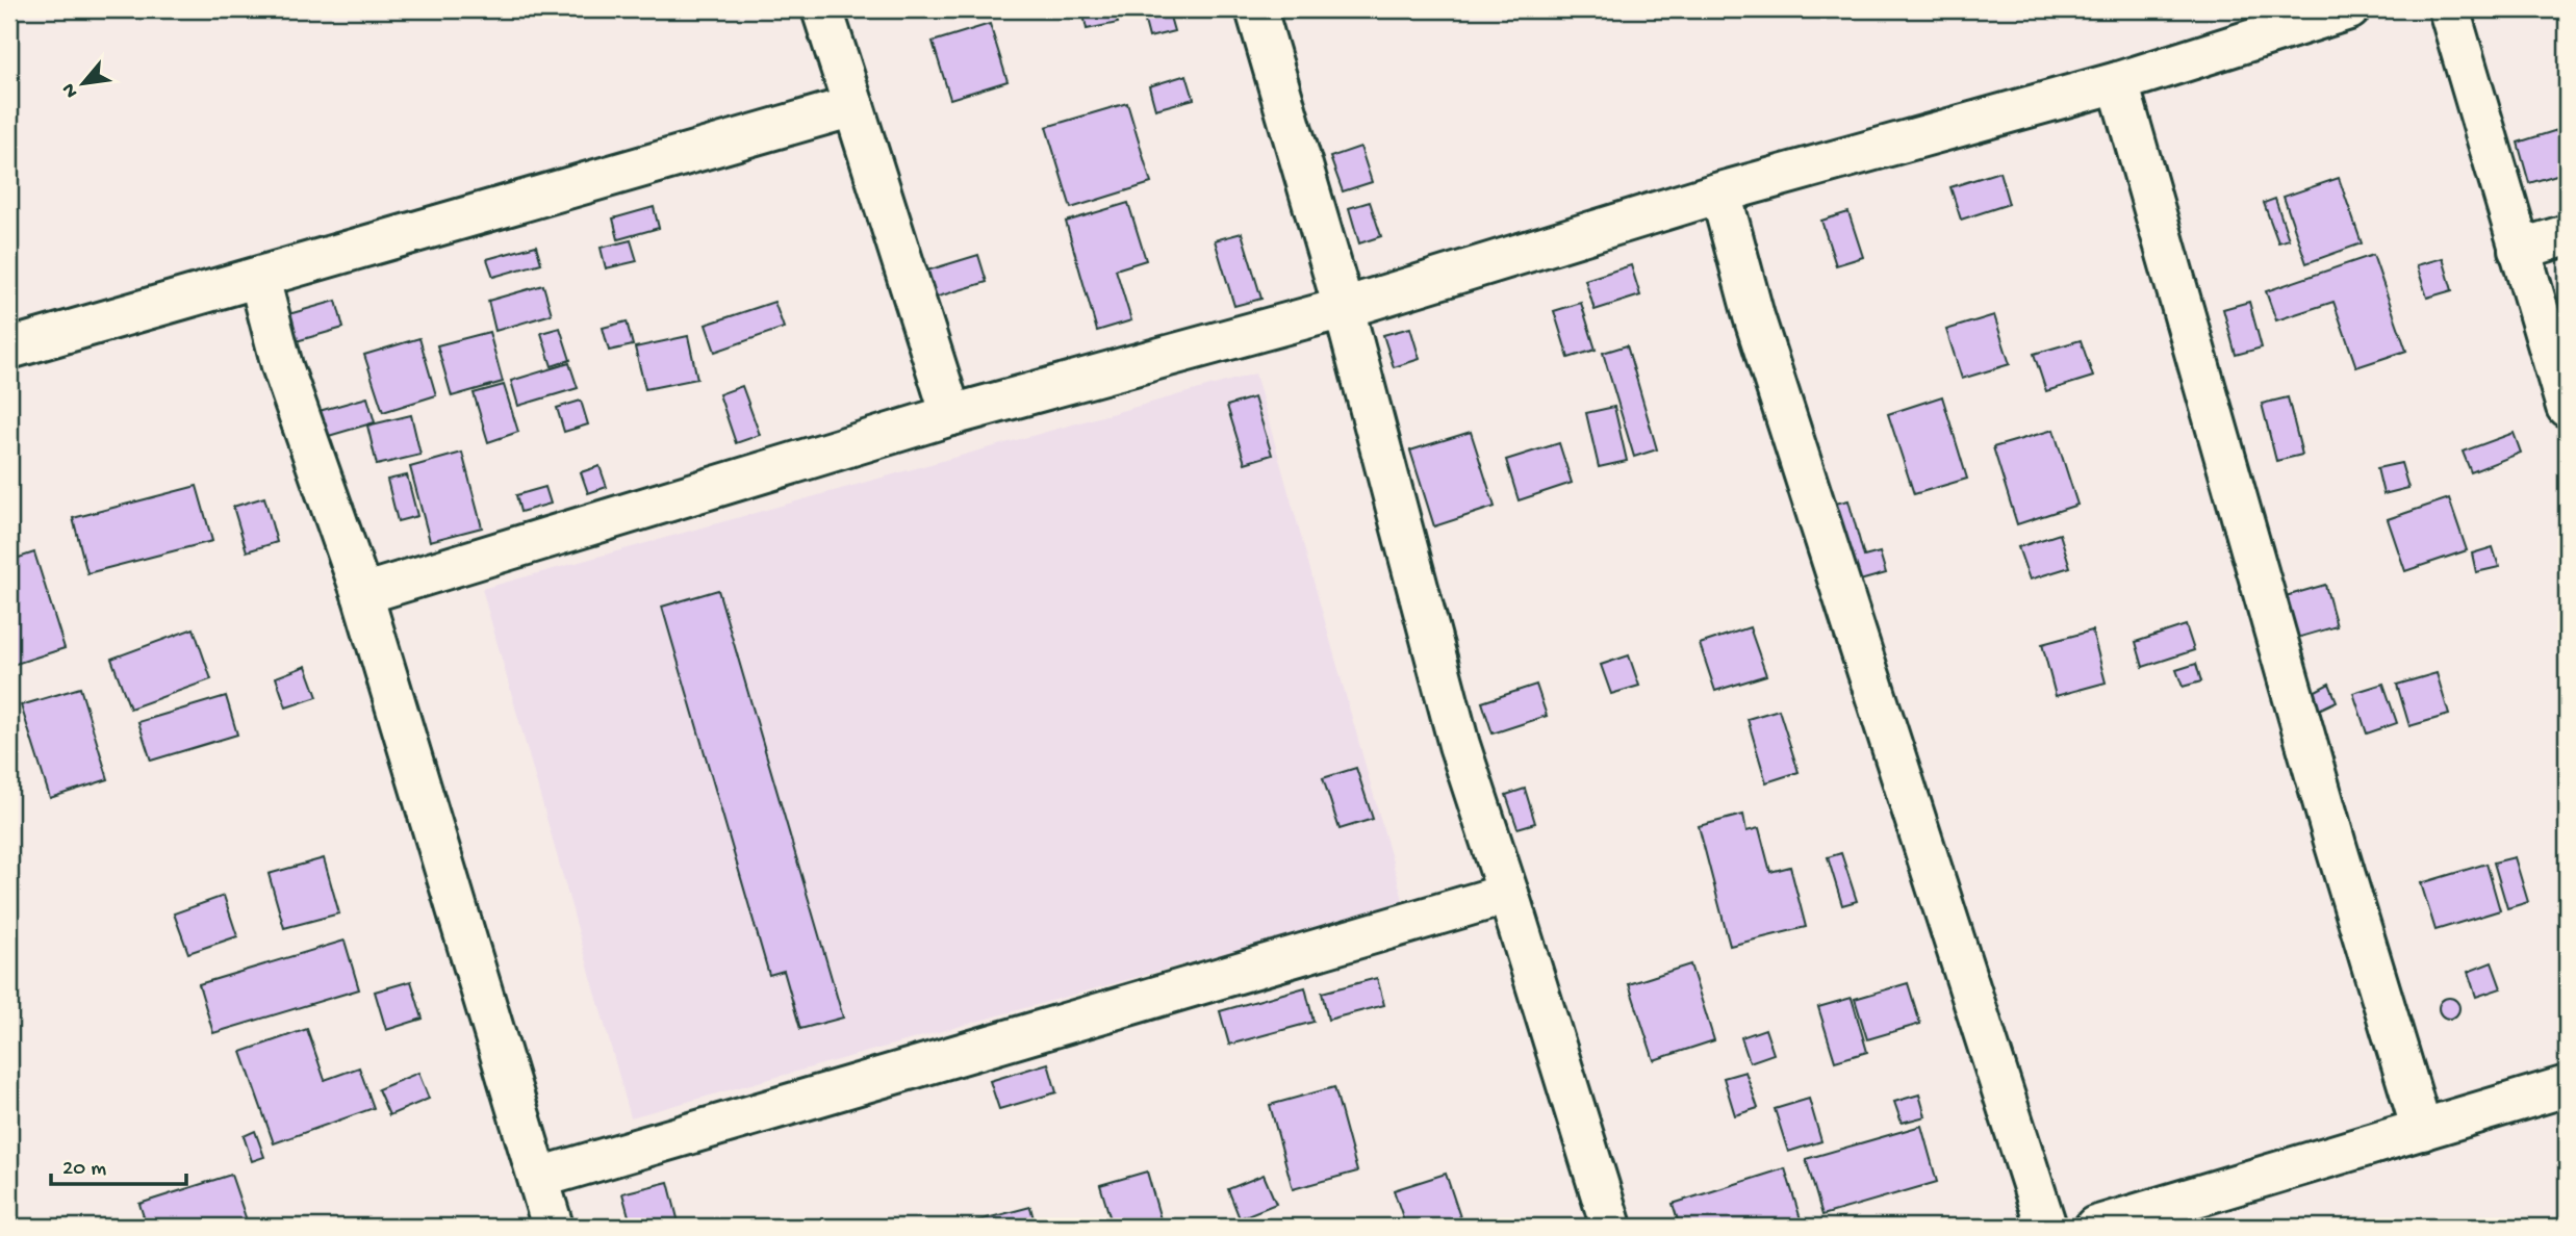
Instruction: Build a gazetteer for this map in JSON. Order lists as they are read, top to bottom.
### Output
{
  "scale_bar": "20 m",
  "north": "bottom left"
}
